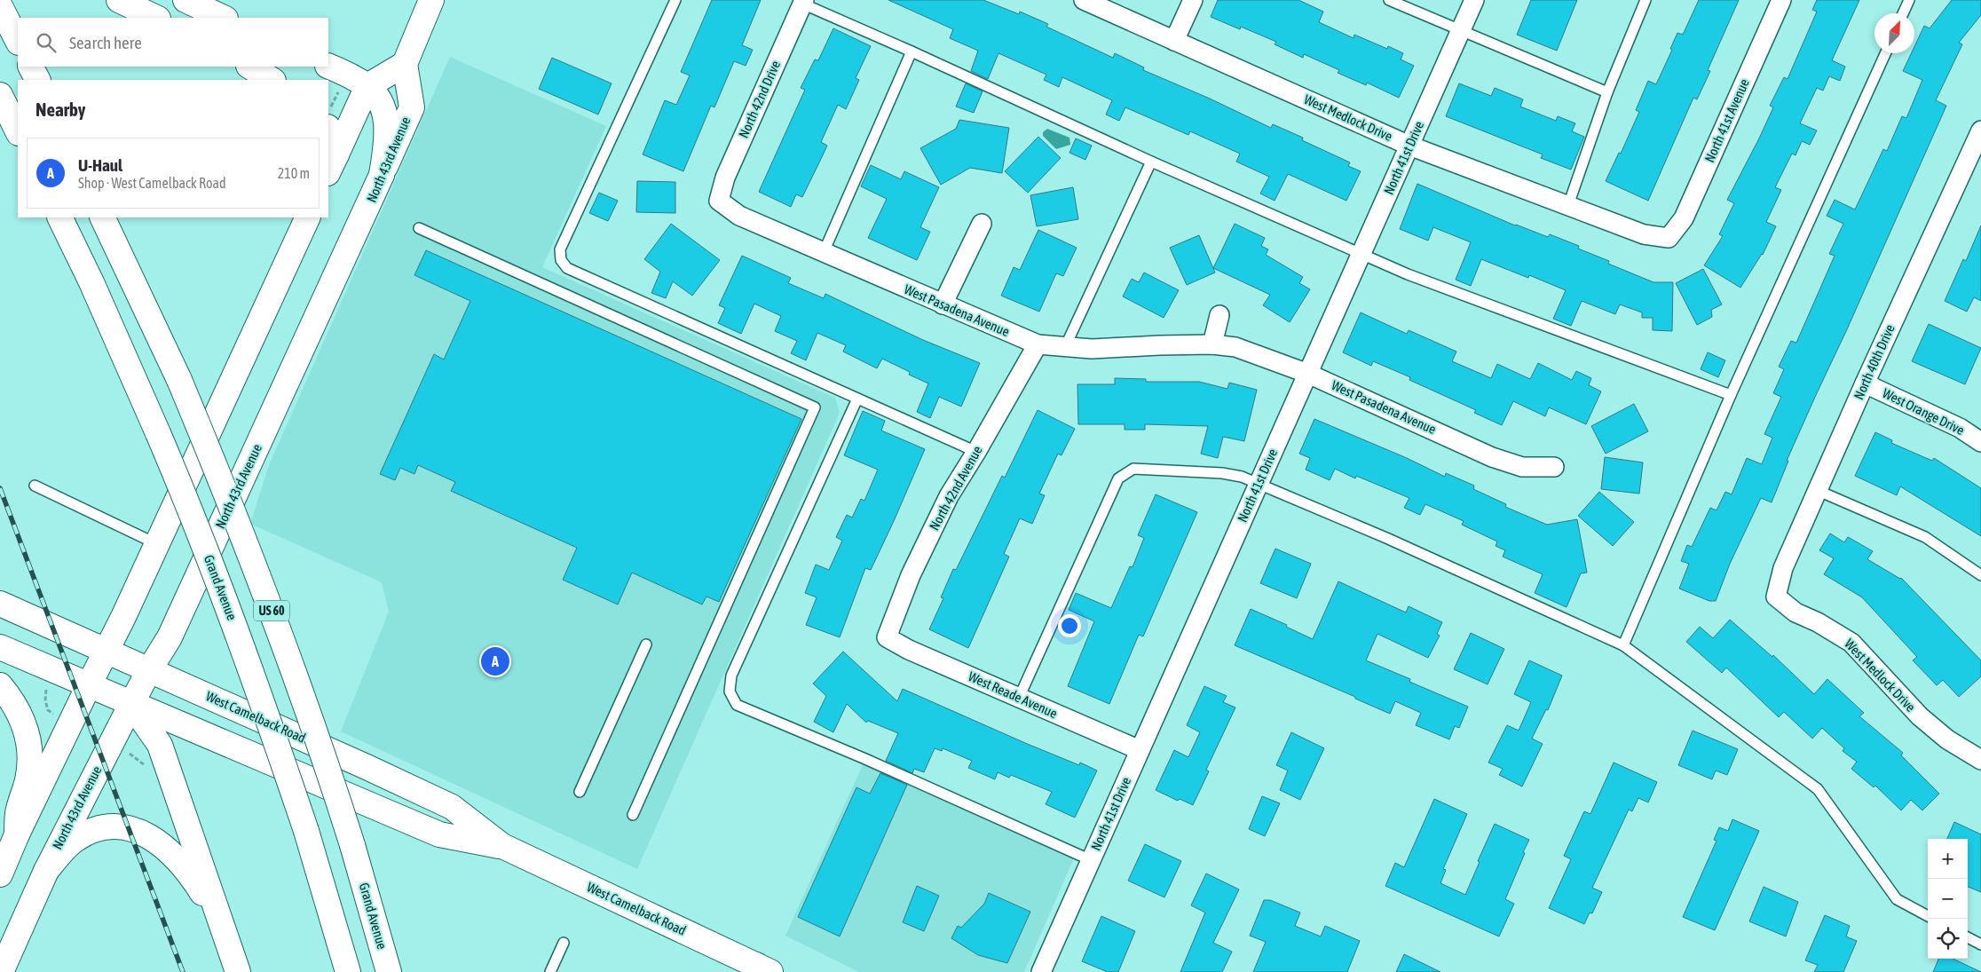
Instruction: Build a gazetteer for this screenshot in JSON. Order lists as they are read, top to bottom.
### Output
{
  "streets": {
    "main road": [
      "North 43rd Avenue",
      "Grand Avenue",
      "US 60",
      "West Camelback Road"
    ],
    "street": [
      "North 42nd Drive",
      "West Medlock Drive",
      "North 41st Avenue",
      "North 41st Drive",
      "West Pasadena Avenue",
      "North 40th Drive",
      "West Orange Drive",
      "North 42nd Avenue",
      "West Reade Avenue"
    ]
  },
  "crossings": [
    ["North 42nd Drive", "West Pasadena Avenue"],
    ["West Medlock Drive", "North 41st Avenue"],
    ["West Medlock Drive", "North 41st Drive"],
    ["West Medlock Drive", "North 40th Drive"],
    ["North 41st Drive", "West Pasadena Avenue"],
    ["North 41st Drive", "West Reade Avenue"],
    ["North 43rd Avenue", "West Camelback Road"],
    ["West Pasadena Avenue", "North 42nd Avenue"],
    ["North 40th Drive", "West Orange Drive"],
    ["North 42nd Avenue", "West Reade Avenue"]
  ],
  "north": "top right",
  "page": {
    "search": "Search here",
    "heading": "Nearby",
    "list": [
      {
        "mark": "A",
        "name": "U-Haul",
        "note": "Shop · West Camelback Road",
        "value": "210 m"
      }
    ],
    "pins": "A",
    "map_buttons": ["+", "−"]
  }
}
